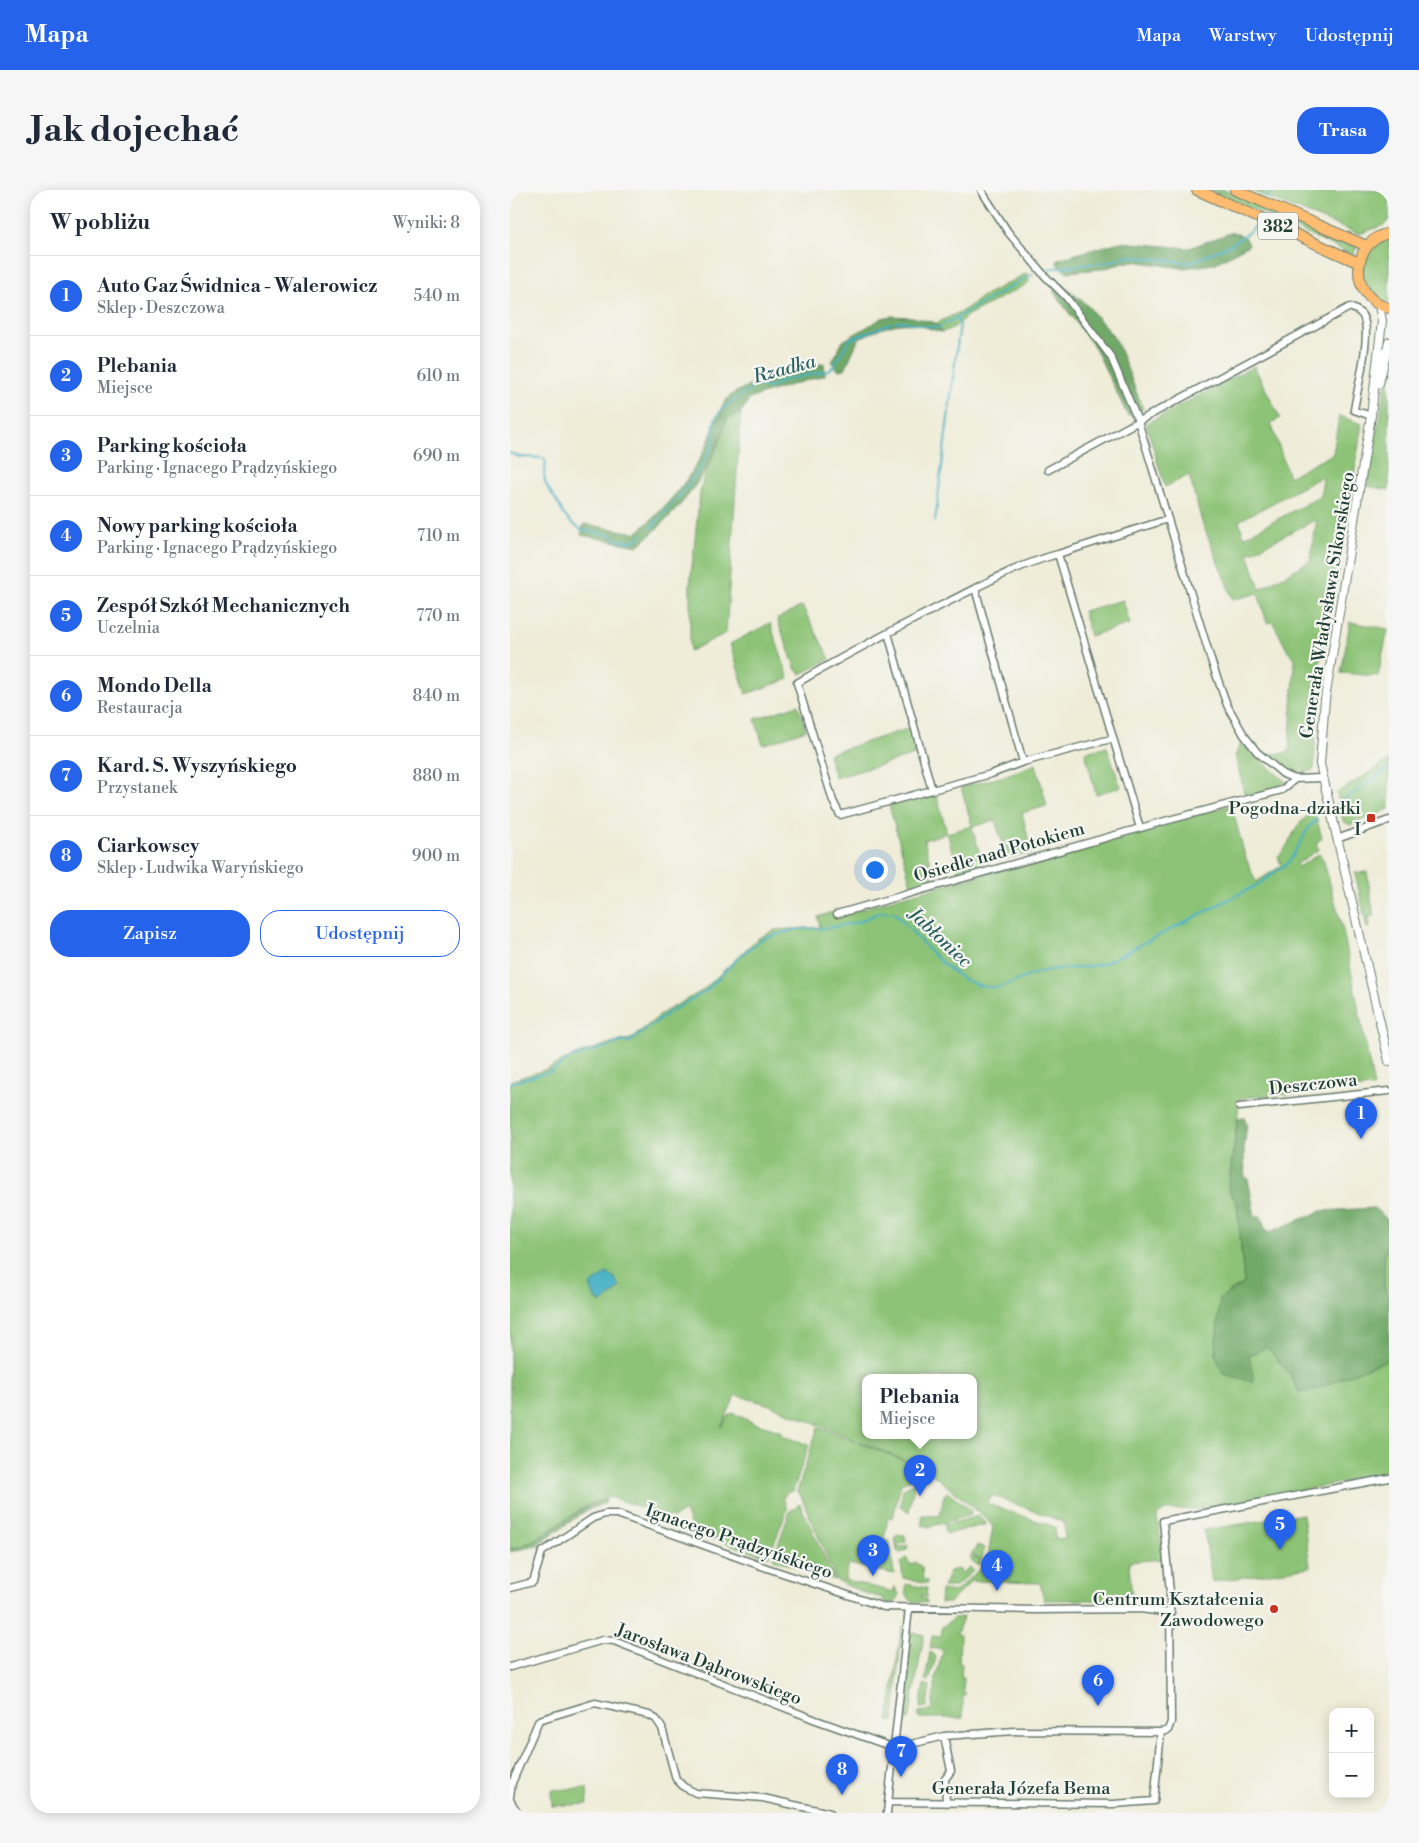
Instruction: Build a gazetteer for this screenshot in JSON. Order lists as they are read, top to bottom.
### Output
{
  "streets": {
    "main road": ["382"],
    "street": [
      "Generała Władysława Sikorskiego",
      "Osiedle nad Potokiem",
      "Deszczowa",
      "Ignacego Prądzyńskiego",
      "Jarosława Dąbrowskiego",
      "Generała Józefa Bema"
    ]
  },
  "water": ["Rzadka", "Jabłoniec"],
  "places": {
    "transit": ["Pogodna-działki I"],
    "other": ["Centrum Kształcenia Zawodowego"]
  },
  "page": {
    "header": "Mapa",
    "nav": ["Mapa", "Warstwy", "Udostępnij"],
    "buttons": [
      "Trasa",
      ["Zapisz", "Udostępnij"]
    ],
    "title": "Jak dojechać",
    "heading": ["W pobliżu", "Wyniki: 8"],
    "list": [
      {
        "mark": "1",
        "name": "Auto Gaz Świdnica - Walerowicz",
        "note": "Sklep · Deszczowa",
        "value": "540 m"
      },
      {
        "mark": "2",
        "name": "Plebania",
        "note": "Miejsce",
        "value": "610 m"
      },
      {
        "mark": "3",
        "name": "Parking kościoła",
        "note": "Parking · Ignacego Prądzyńskiego",
        "value": "690 m"
      },
      {
        "mark": "4",
        "name": "Nowy parking kościoła",
        "note": "Parking · Ignacego Prądzyńskiego",
        "value": "710 m"
      },
      {
        "mark": "5",
        "name": "Zespół Szkół Mechanicznych",
        "note": "Uczelnia",
        "value": "770 m"
      },
      {
        "mark": "6",
        "name": "Mondo Della",
        "note": "Restauracja",
        "value": "840 m"
      },
      {
        "mark": "7",
        "name": "Kard. S. Wyszyńskiego",
        "note": "Przystanek",
        "value": "880 m"
      },
      {
        "mark": "8",
        "name": "Ciarkowscy",
        "note": "Sklep · Ludwika Waryńskiego",
        "value": "900 m"
      }
    ],
    "pins": [
      "1",
      "2",
      "5",
      "3",
      "4",
      "6",
      "7",
      "8"
    ],
    "popup": ["Plebania", "Miejsce"],
    "map_buttons": ["+", "−"]
  }
}
